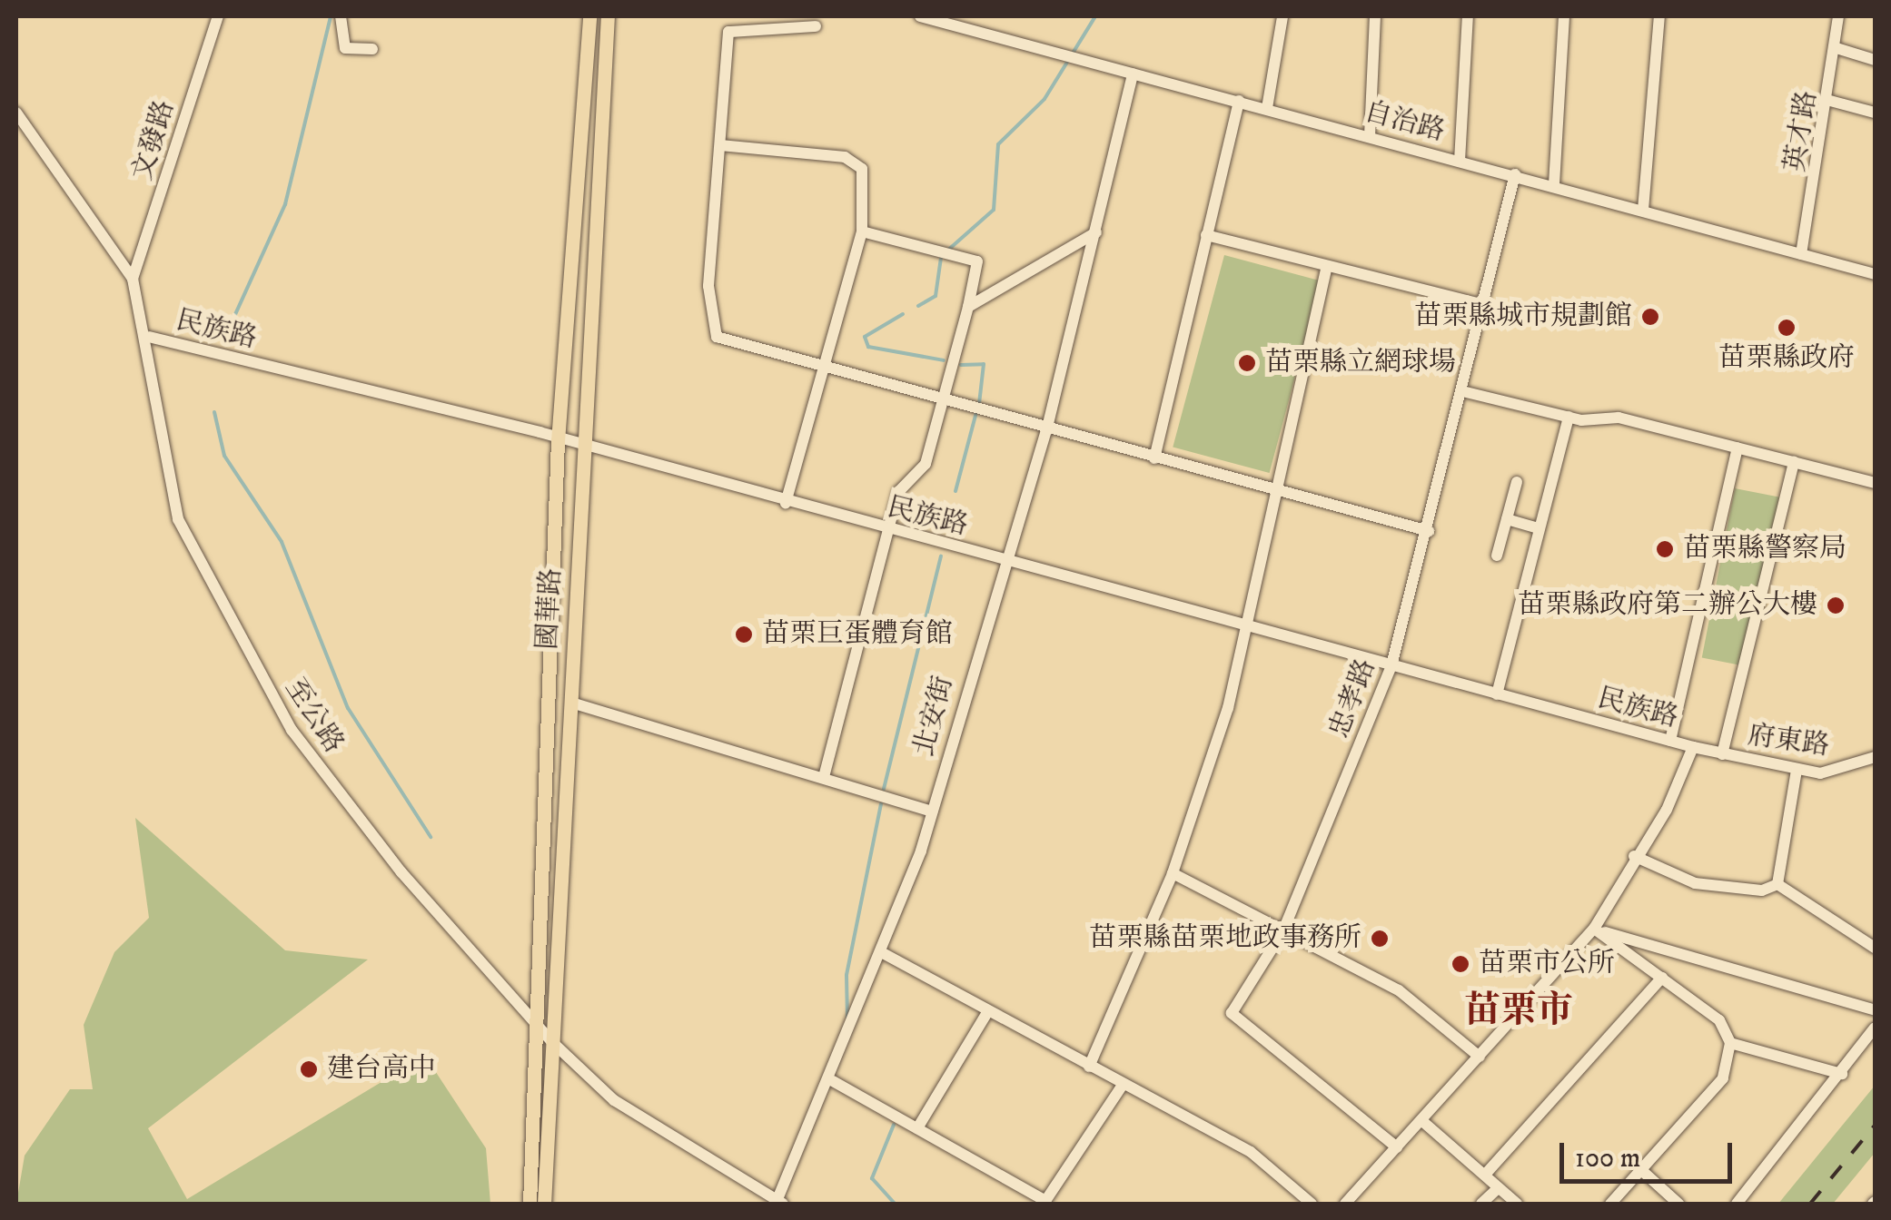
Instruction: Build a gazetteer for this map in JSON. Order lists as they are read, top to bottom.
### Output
{
  "streets": {
    "main road": ["國華路"],
    "street": [
      "自治路",
      "英才路",
      "文發路",
      "民族路",
      "忠孝路",
      "至公路",
      "北安街",
      "府東路"
    ]
  },
  "crossings": [
    ["自治路", "英才路"],
    ["自治路", "忠孝路"],
    ["自治路", "北安街"],
    ["文發路", "至公路"],
    ["民族路", "國華路"],
    ["民族路", "忠孝路"],
    ["民族路", "至公路"],
    ["民族路", "北安街"],
    ["民族路", "府東路"],
    ["國華路", "至公路"],
    ["至公路", "北安街"]
  ],
  "districts": ["苗栗市"],
  "places": [
    "苗栗縣城市規劃館",
    "苗栗縣政府",
    "苗栗縣立網球場",
    "苗栗縣警察局",
    "苗栗縣政府第二辦公大樓",
    "苗栗巨蛋體育館",
    "苗栗縣苗栗地政事務所",
    "苗栗市公所",
    "建台高中"
  ],
  "scale_bar": "100 m"
}
